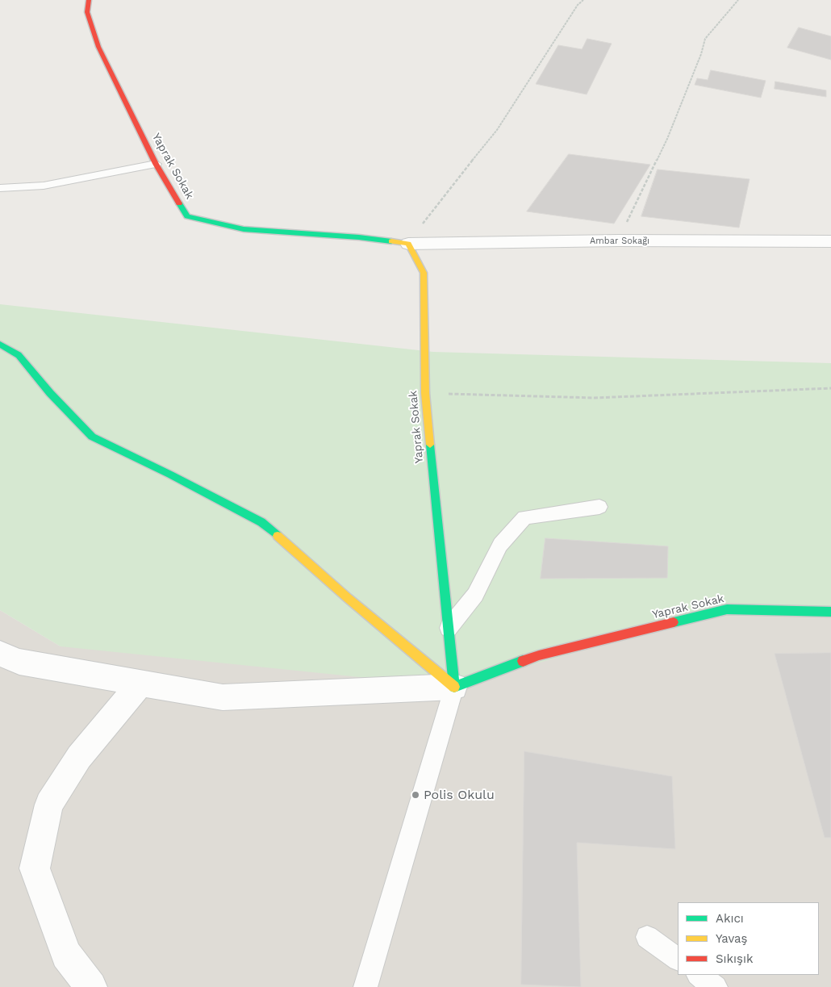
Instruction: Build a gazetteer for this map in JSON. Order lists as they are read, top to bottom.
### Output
{
  "streets": {
    "street": ["Yaprak Sokak", "Ambar Sokağı"]
  },
  "crossings": [
    ["Yaprak Sokak", "Ambar Sokağı"]
  ],
  "places": ["Polis Okulu"],
  "legend": ["Akıcı", "Yavaş", "Sıkışık"]
}
